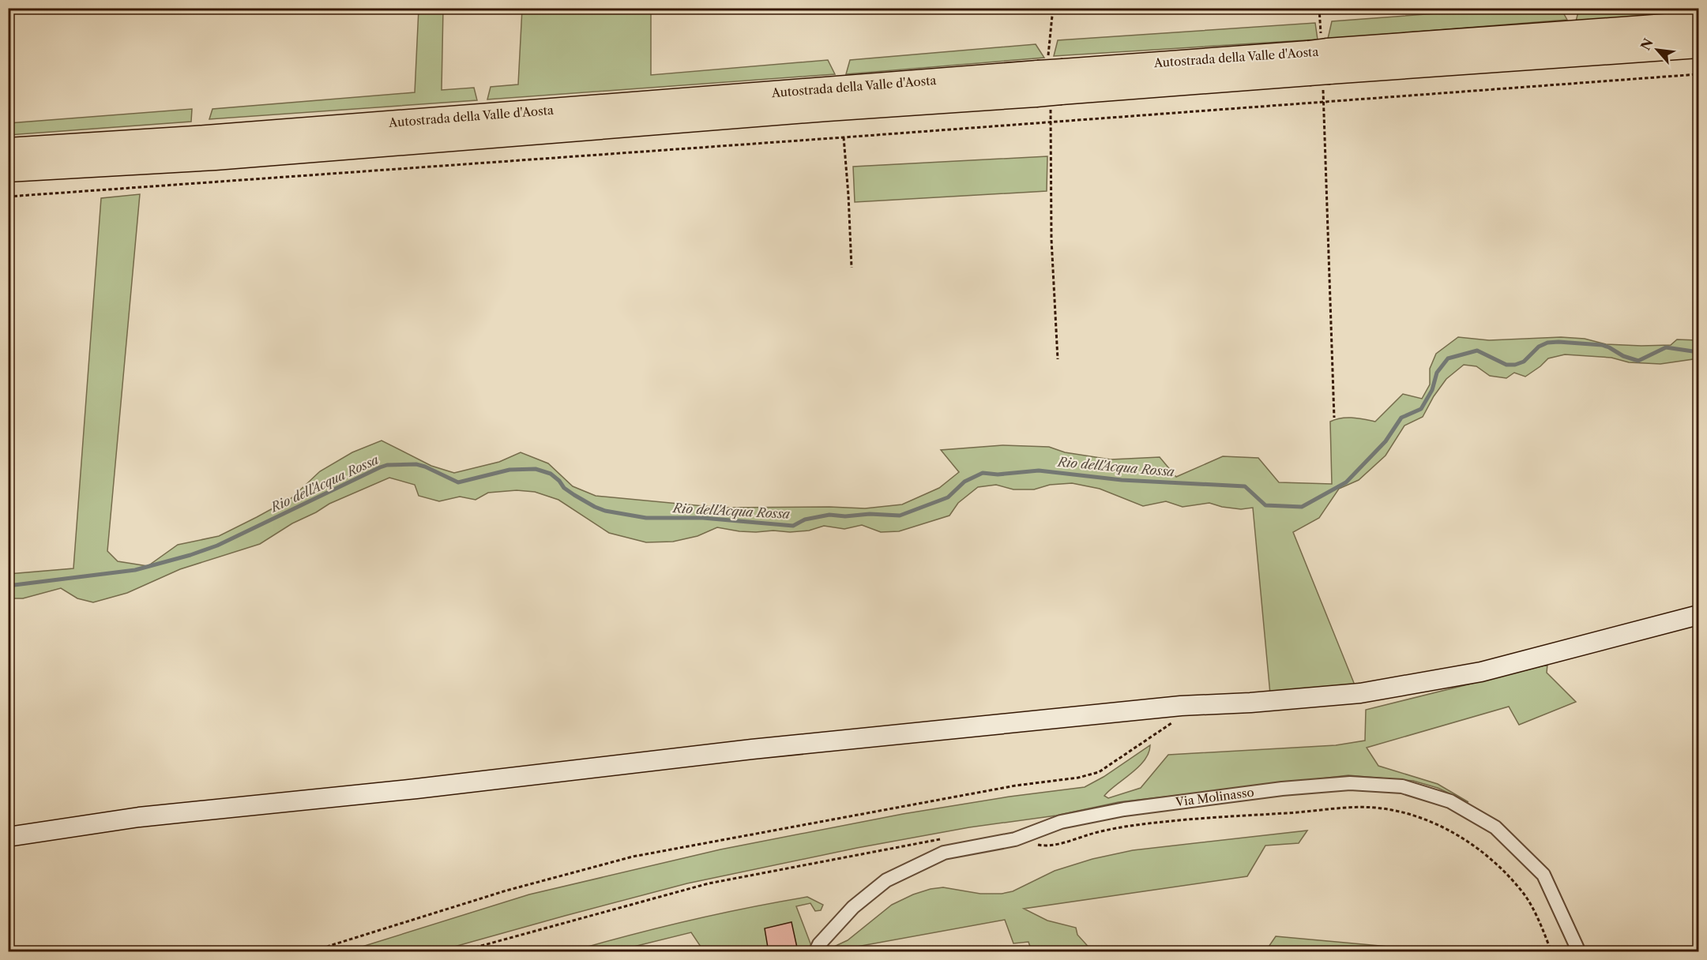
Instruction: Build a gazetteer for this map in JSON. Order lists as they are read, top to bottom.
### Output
{
  "streets": {
    "highway": ["Autostrada della Valle d'Aosta"],
    "street": ["Via Molinasso"]
  },
  "water": ["Rio dell'Acqua Rossa"],
  "north": "top left"
}
